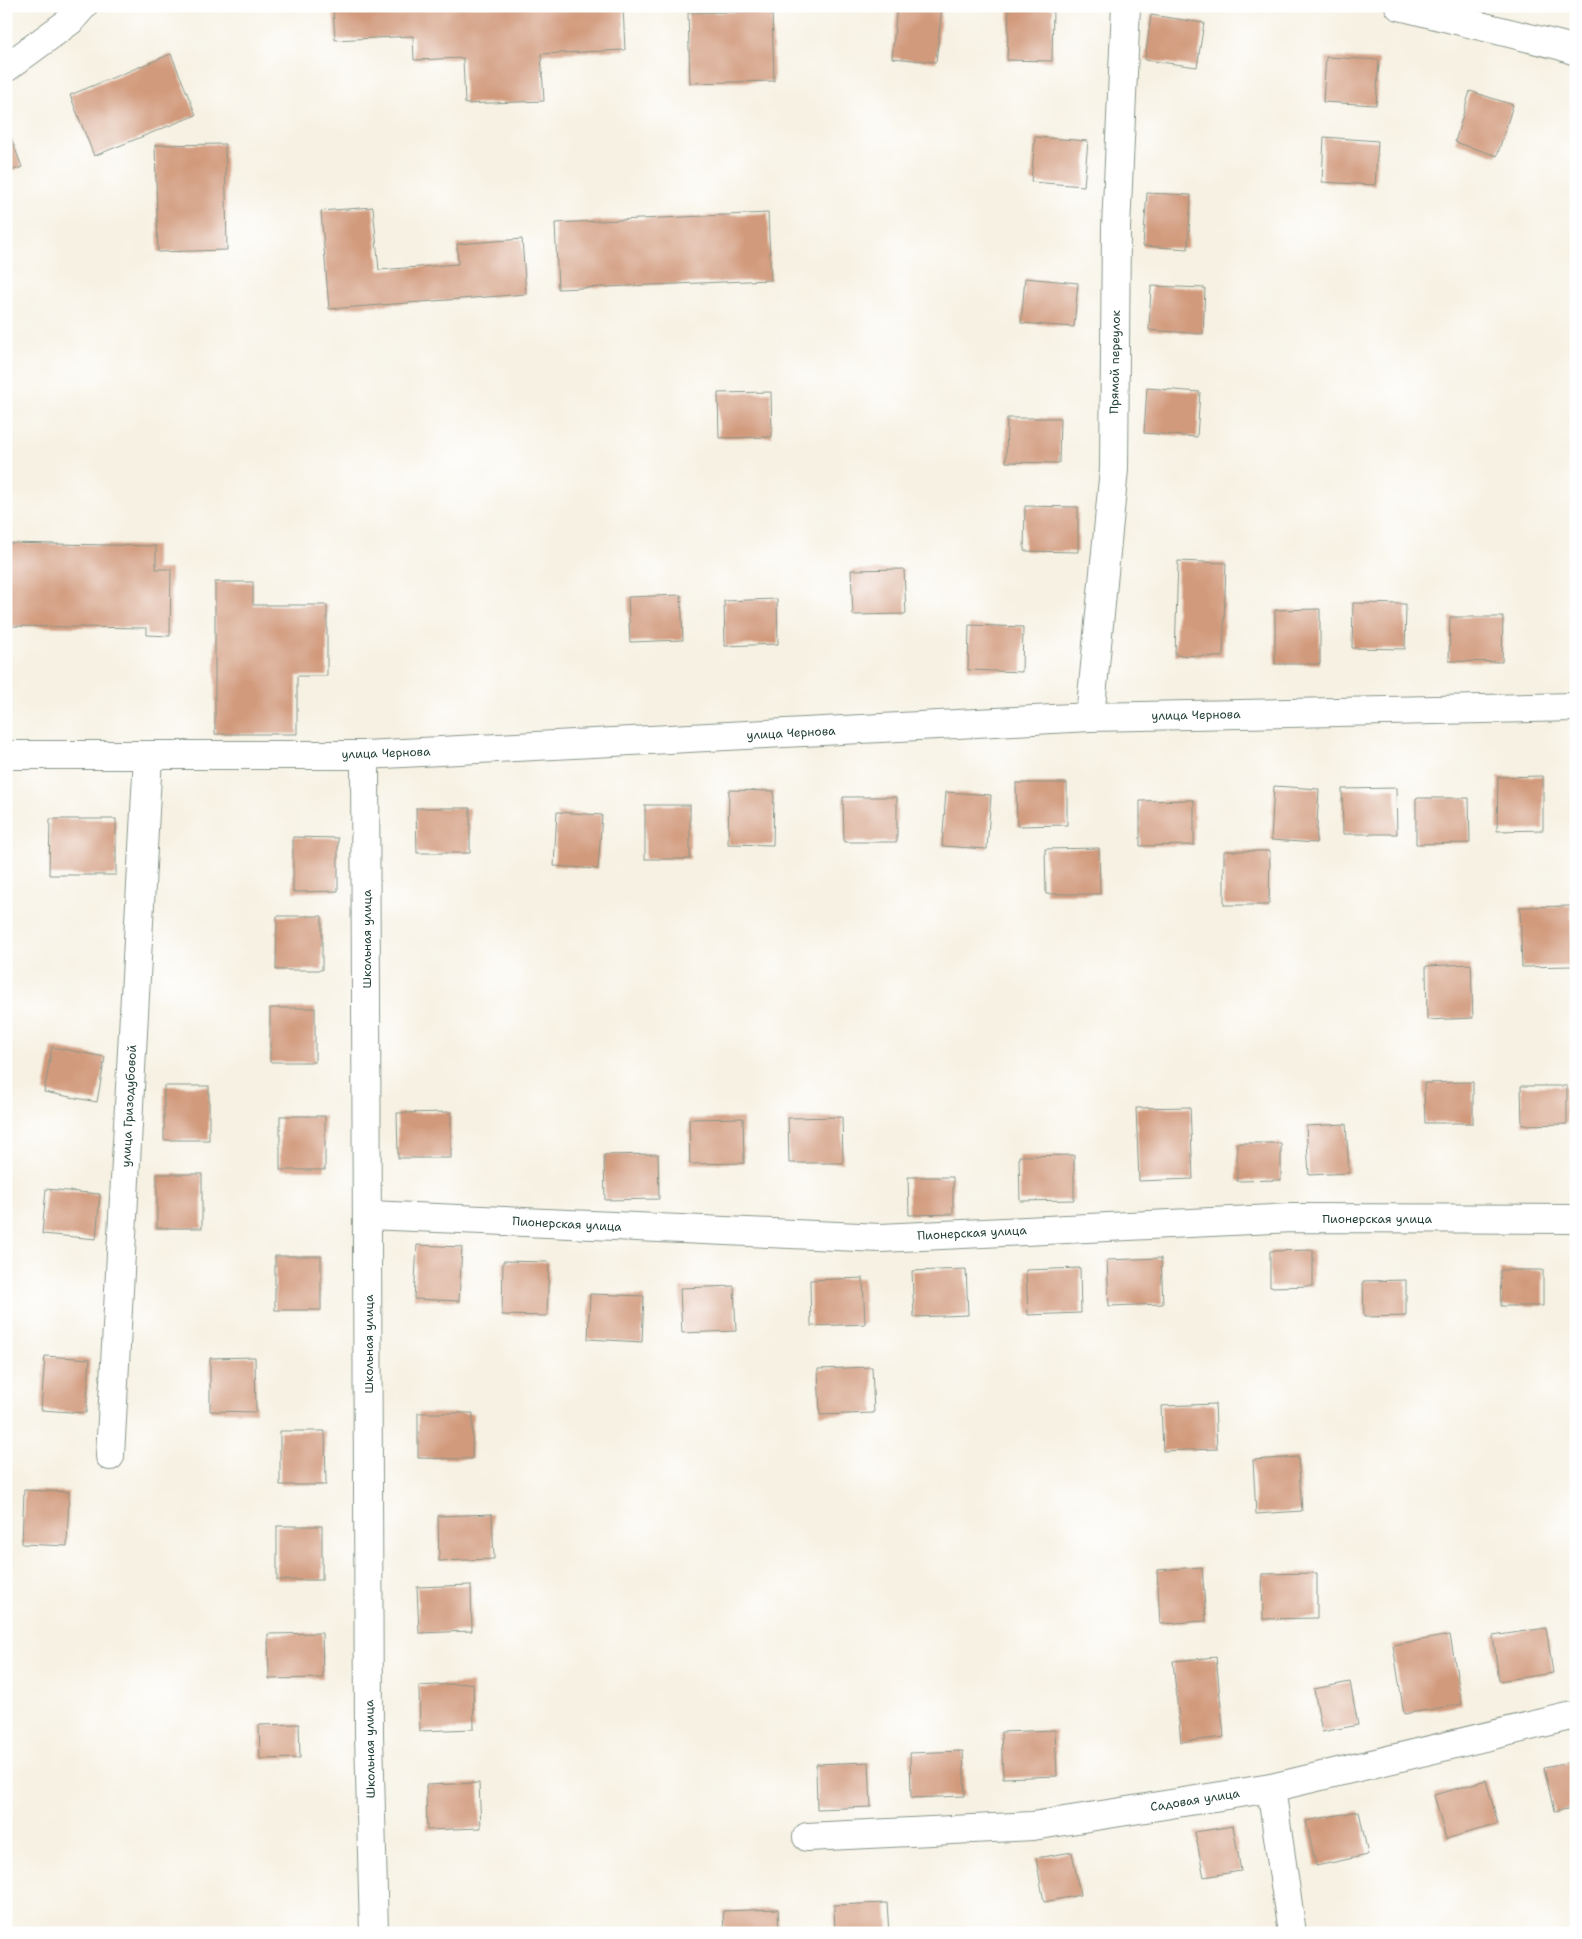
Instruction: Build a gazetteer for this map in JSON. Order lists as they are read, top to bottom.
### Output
{
  "streets": {
    "street": [
      "Прямой переулок",
      "улица Чернова",
      "Школьная улица",
      "улица Гризодубовой",
      "Пионерская улица",
      "Садовая улица"
    ]
  },
  "crossings": [
    ["Прямой переулок", "улица Чернова"],
    ["улица Чернова", "Школьная улица"],
    ["улица Чернова", "улица Гризодубовой"],
    ["Школьная улица", "Пионерская улица"]
  ]
}
